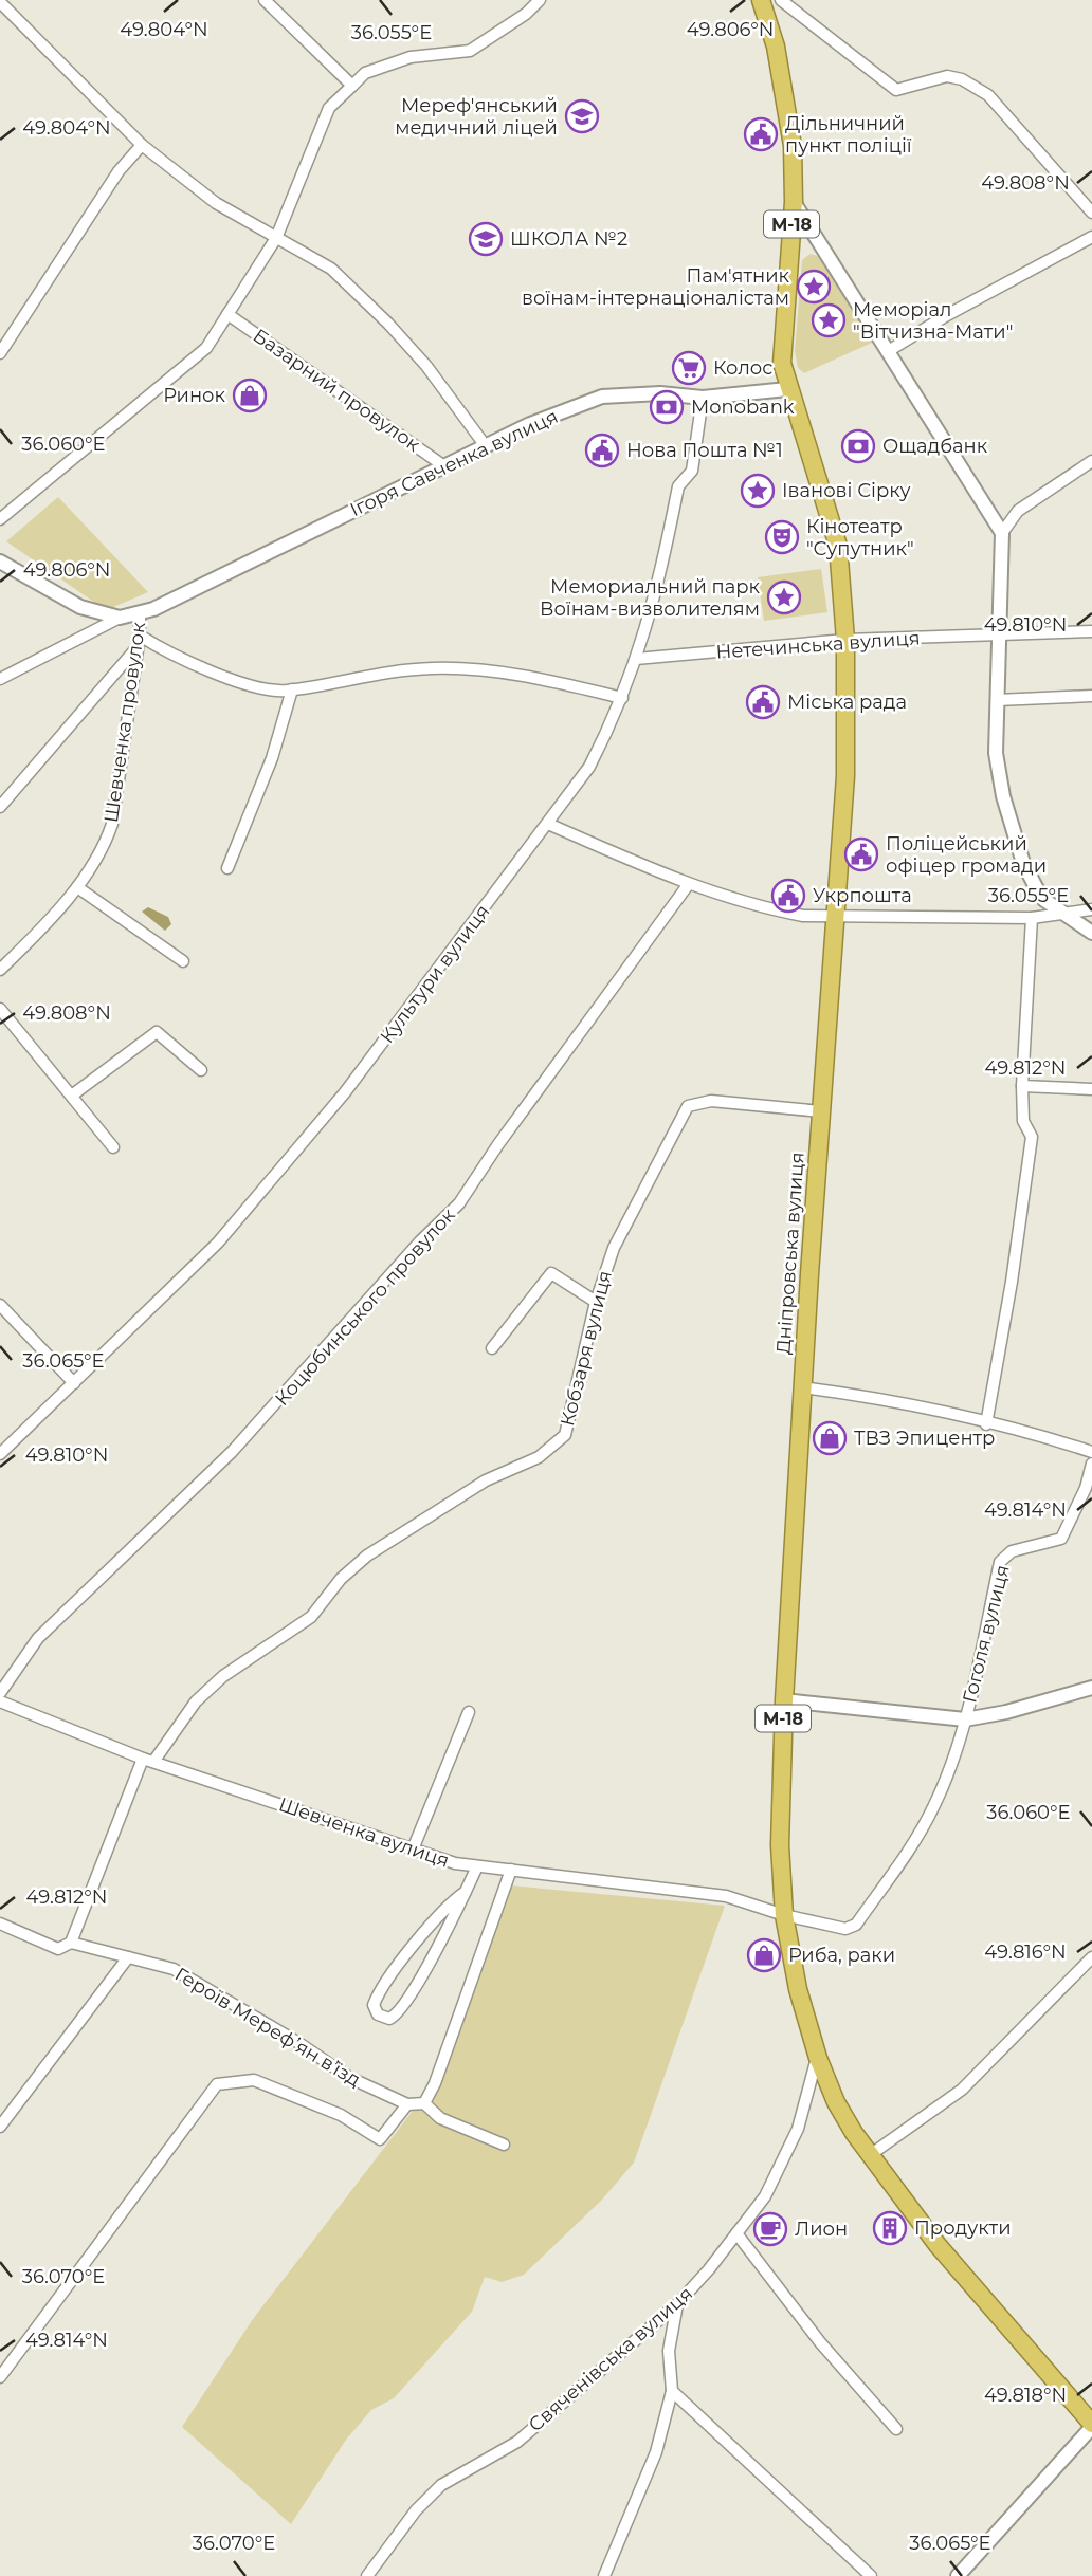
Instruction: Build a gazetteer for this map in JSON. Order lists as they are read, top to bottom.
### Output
{
  "streets": {
    "highway": ["М-18", "Дніпровська вулиця"],
    "street": [
      "Базарний провулок",
      "Ігоря Савченка вулиця",
      "Нетечинська вулиця",
      "Шевченка провулок",
      "Культури вулиця",
      "Коцюбинського провулок",
      "Кобзаря вулиця",
      "Гоголя вулиця",
      "Шевченка вулиця",
      "Героїв Мерефʼян вʼїзд",
      "Свяченівська вулиця"
    ]
  },
  "crossings": [
    ["Базарний провулок", "Ігоря Савченка вулиця"],
    ["Ігоря Савченка вулиця", "Шевченка провулок"],
    ["Ігоря Савченка вулиця", "Культури вулиця"],
    ["Ігоря Савченка вулиця", "Дніпровська вулиця"],
    ["Нетечинська вулиця", "Культури вулиця"],
    ["Нетечинська вулиця", "Дніпровська вулиця"],
    ["Дніпровська вулиця", "Кобзаря вулиця"],
    ["Дніпровська вулиця", "Шевченка вулиця"],
    ["Дніпровська вулиця", "Свяченівська вулиця"],
    ["Кобзаря вулиця", "Шевченка вулиця"],
    ["Кобзаря вулиця", "Героїв Мерефʼян вʼїзд"],
    ["Гоголя вулиця", "Шевченка вулиця"]
  ],
  "places": {
    "school or university": ["Мереф'янський медичний ліцей", "ШКОЛА №2"],
    "public building": [
      "Дільничний пункт поліції",
      "Нова Пошта №1",
      "Міська рада",
      "Поліцейський офіцер громади",
      "Укрпошта"
    ],
    "place": [
      "Пам'ятник воїнам-інтернаціоналістам",
      "Меморіал \"Вітчизна-Мати\"",
      "Іванові Сірку",
      "Мемориальний парк Воїнам-визволителям"
    ],
    "supermarket": ["Колос"],
    "shop": ["Ринок", "ТВЗ Эпицентр", "Риба, раки"],
    "bank": ["Monobank", "Ощадбанк"],
    "theatre": ["Кінотеатр \"Супутник\""],
    "building": ["Продукти"],
    "cafe": ["Лион"]
  },
  "coordinates": [
    "49.804°N",
    "49.806°N",
    "36.055°E",
    "49.808°N",
    "36.060°E",
    "49.810°N",
    "49.812°N",
    "36.065°E",
    "49.814°N",
    "49.816°N",
    "36.070°E",
    "49.818°N"
  ]
}
